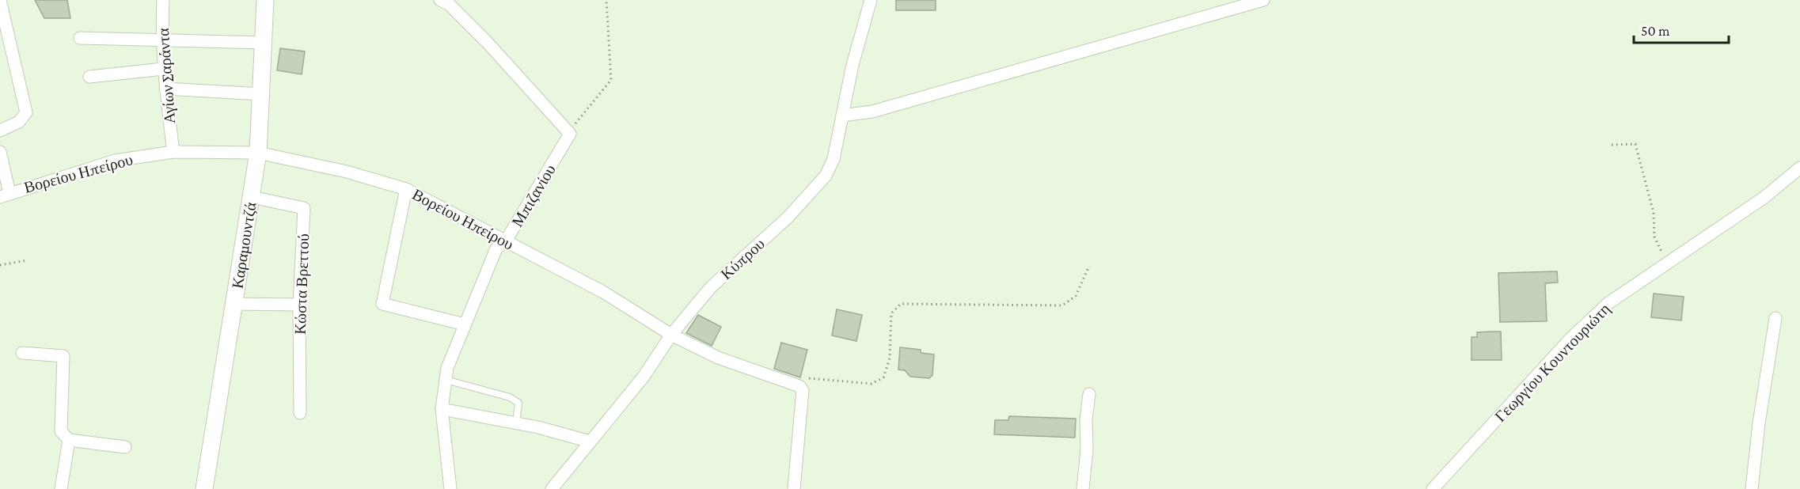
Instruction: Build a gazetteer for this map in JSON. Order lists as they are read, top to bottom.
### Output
{
  "streets": {
    "street": [
      "Αγίων Σαράντα",
      "Βορείου Ηπείρου",
      "Μπιζανίου",
      "Καραμουντζά",
      "Κύπρου",
      "Κώστα Βρεττού",
      "Γεωργίου Κουντουριώτη"
    ]
  },
  "crossings": [
    ["Αγίων Σαράντα", "Βορείου Ηπείρου"],
    ["Βορείου Ηπείρου", "Μπιζανίου"],
    ["Βορείου Ηπείρου", "Καραμουντζά"],
    ["Βορείου Ηπείρου", "Κύπρου"],
    ["Καραμουντζά", "Κώστα Βρεττού"]
  ],
  "scale_bar": "50 m"
}
